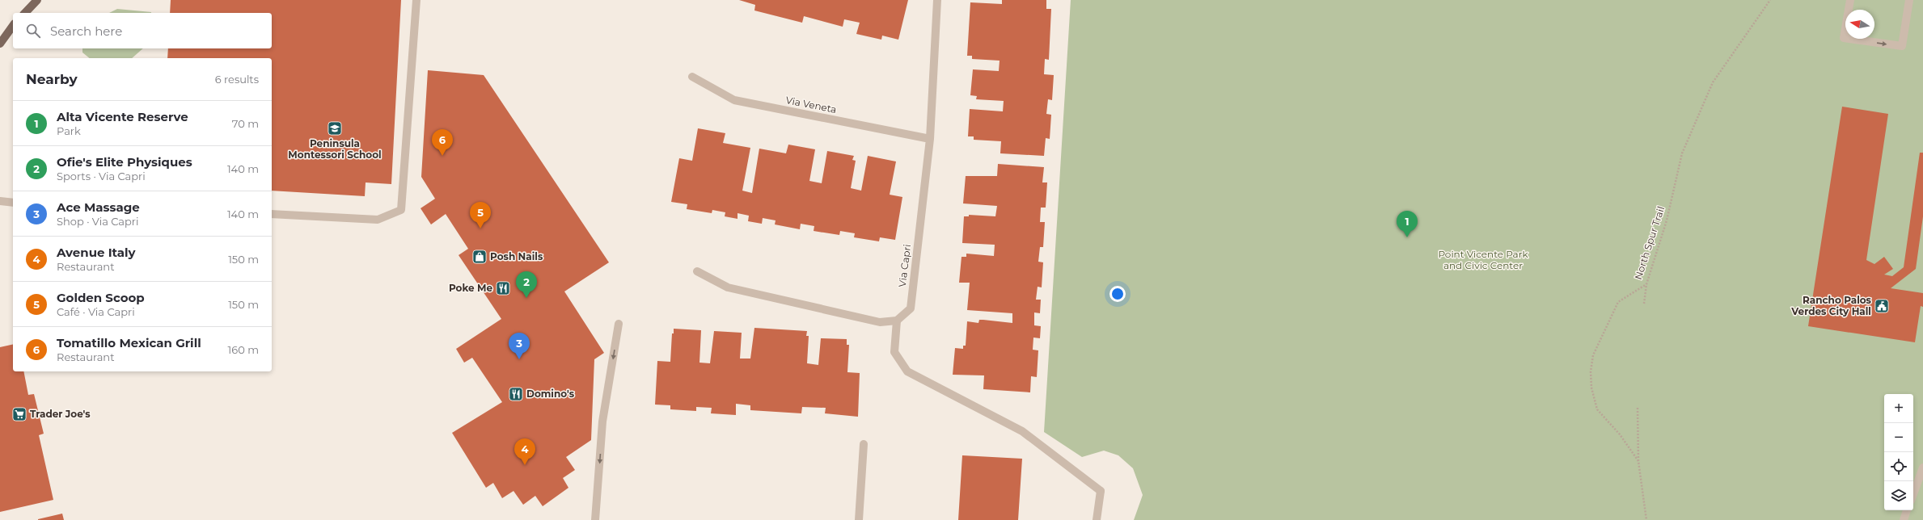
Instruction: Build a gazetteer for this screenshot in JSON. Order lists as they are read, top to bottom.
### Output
{
  "streets": {
    "street": ["Via Veneta", "Via Capri"],
    "path": ["North Spur Trail"]
  },
  "crossings": [
    ["Via Veneta", "Via Capri"]
  ],
  "parks": ["Point Vicente Park and Civic Center"],
  "places": {
    "school or university": ["Peninsula Montessori School"],
    "shop": ["Posh Nails"],
    "restaurant": ["Poke Me", "Domino's"],
    "public building": ["Rancho Palos Verdes City Hall"],
    "supermarket": ["Trader Joe's"]
  },
  "north": "left",
  "page": {
    "search": "Search here",
    "heading": ["Nearby", "6 results"],
    "list": [
      {
        "mark": "1",
        "name": "Alta Vicente Reserve",
        "note": "Park",
        "value": "70 m"
      },
      {
        "mark": "2",
        "name": "Ofie's Elite Physiques",
        "note": "Sports · Via Capri",
        "value": "140 m"
      },
      {
        "mark": "3",
        "name": "Ace Massage",
        "note": "Shop · Via Capri",
        "value": "140 m"
      },
      {
        "mark": "4",
        "name": "Avenue Italy",
        "note": "Restaurant",
        "value": "150 m"
      },
      {
        "mark": "5",
        "name": "Golden Scoop",
        "note": "Café · Via Capri",
        "value": "150 m"
      },
      {
        "mark": "6",
        "name": "Tomatillo Mexican Grill",
        "note": "Restaurant",
        "value": "160 m"
      }
    ],
    "pins": [
      "6",
      "5",
      "1",
      "2",
      "3",
      "4"
    ],
    "map_buttons": ["+", "−"]
  }
}
